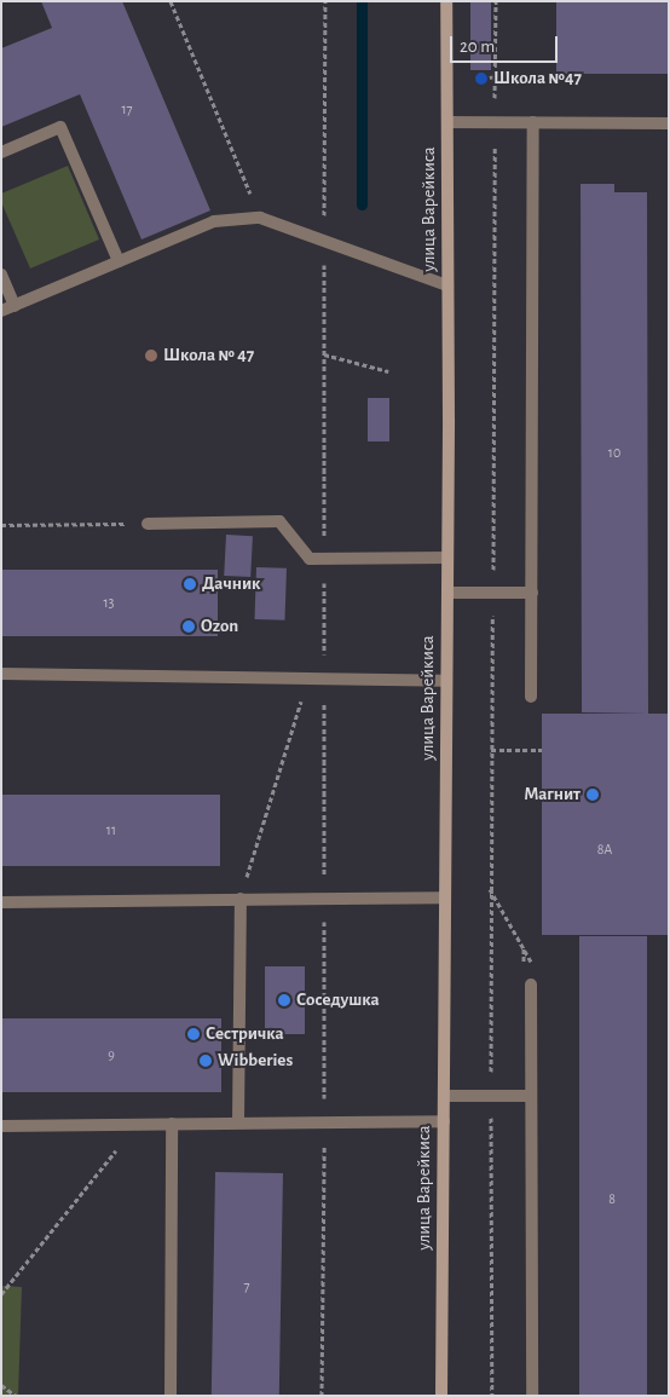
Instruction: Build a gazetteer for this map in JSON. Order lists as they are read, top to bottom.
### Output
{
  "streets": {
    "main road": ["улица Варейкиса"]
  },
  "places": [
    "Школа №47",
    "Школа № 47",
    "Дачник",
    "Ozon",
    "Магнит",
    "Соседушка",
    "Сестричка",
    "Wibberies"
  ],
  "house_numbers": [
    "17",
    "10",
    "13",
    "11",
    "8А",
    "9",
    "8",
    "7"
  ],
  "scale_bar": "20 m"
}
